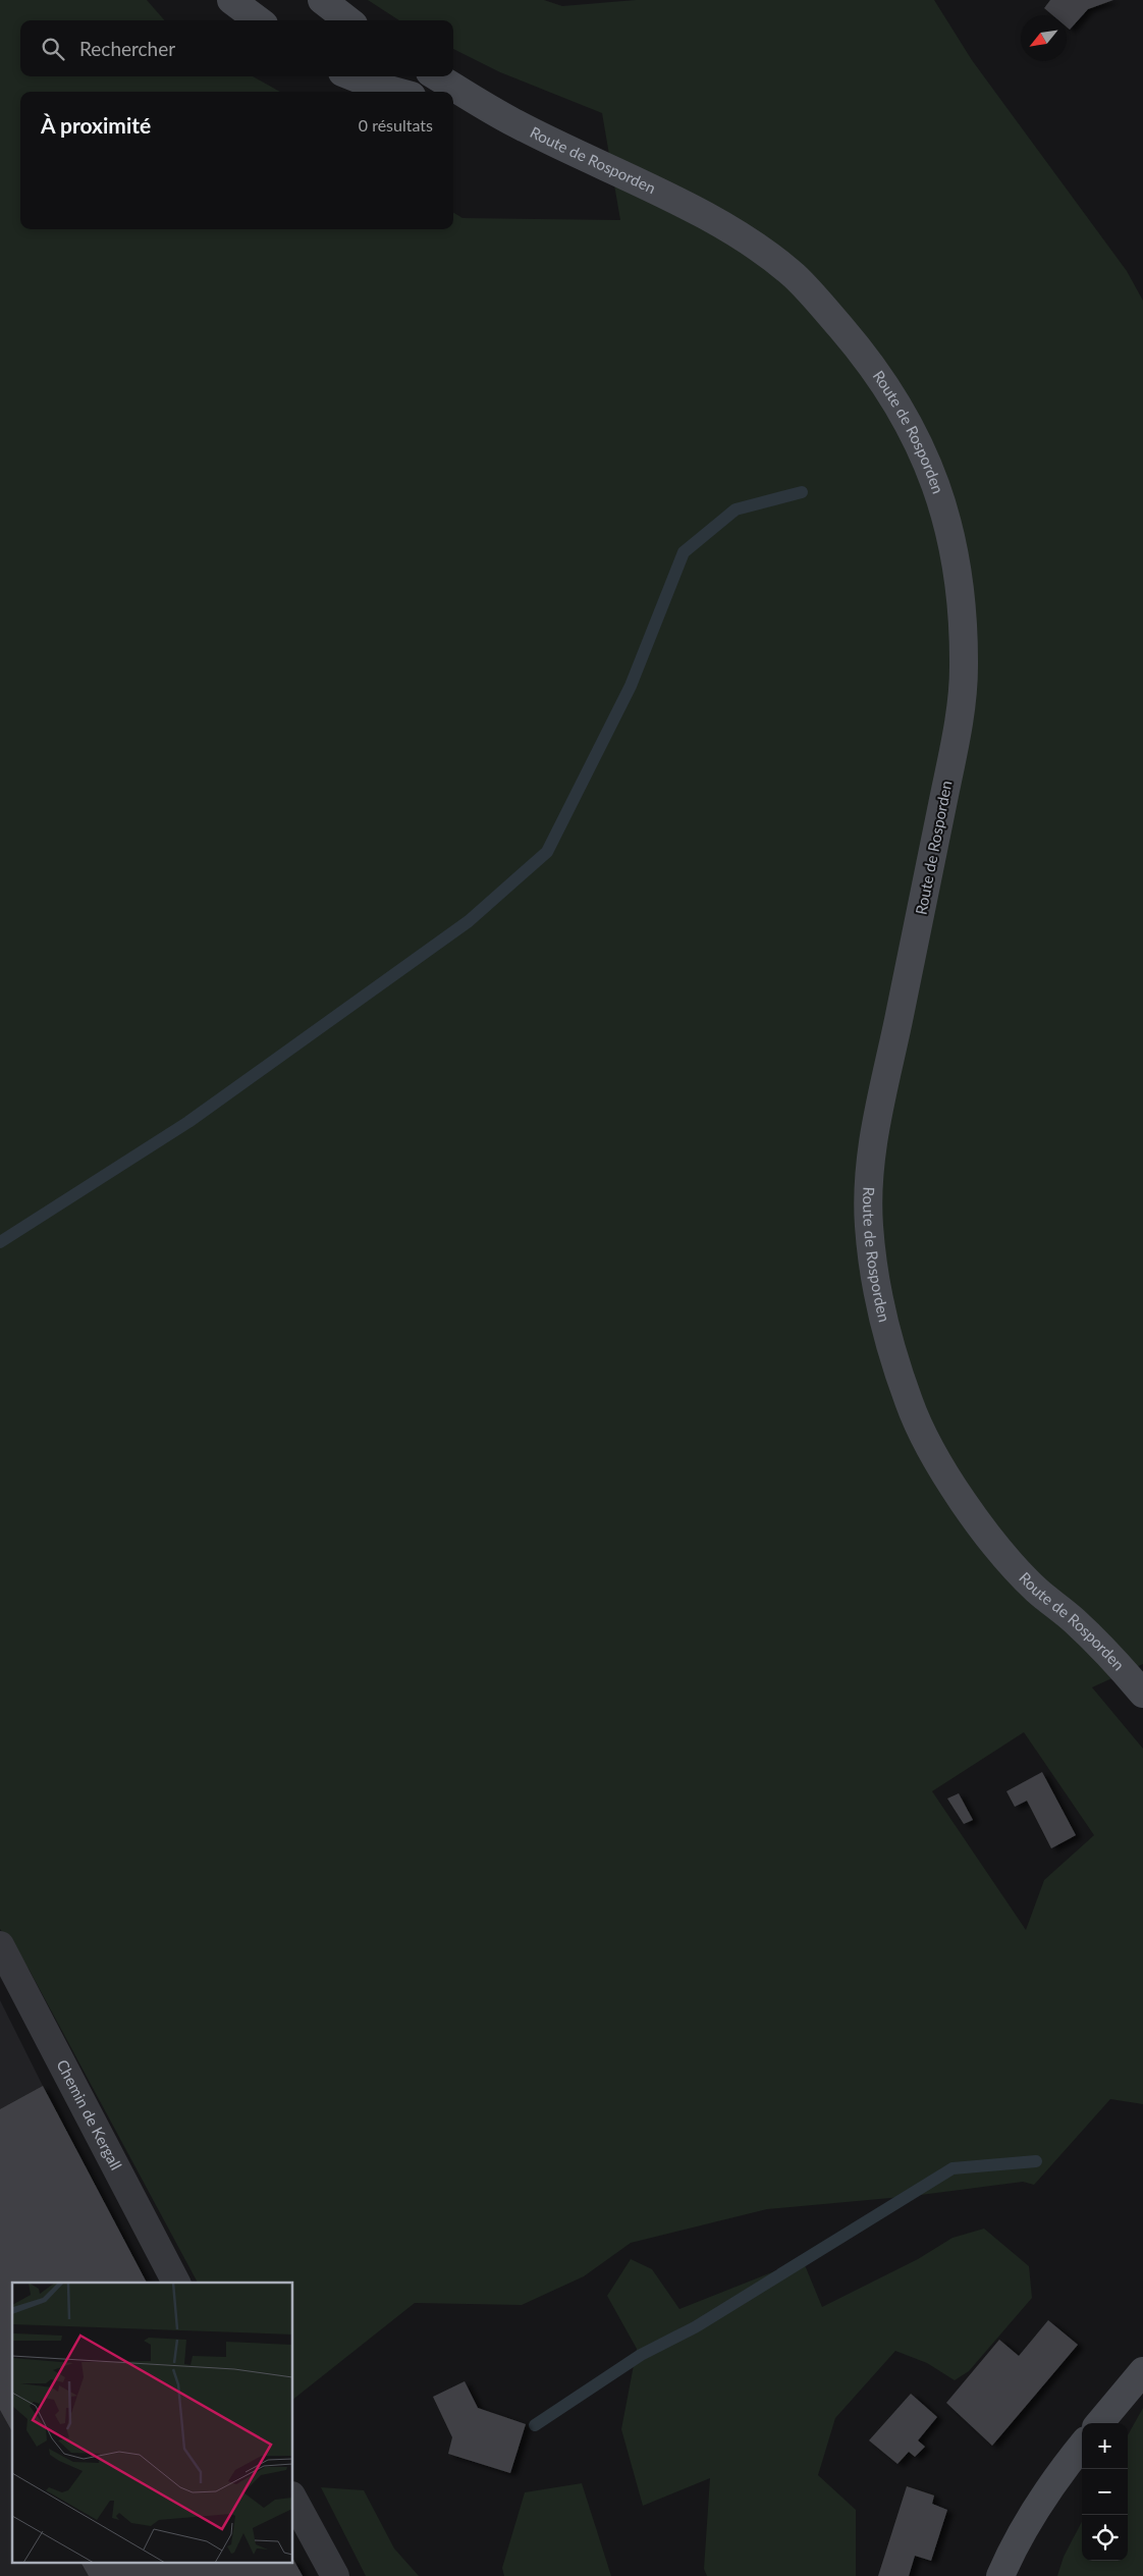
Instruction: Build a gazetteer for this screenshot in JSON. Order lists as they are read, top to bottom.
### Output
{
  "streets": {
    "main road": ["Route de Rosporden"],
    "street": ["Chemin de Kergall"]
  },
  "north": "bottom left",
  "page": {
    "search": "Rechercher",
    "heading": ["À proximité", "0 résultats"],
    "map_buttons": ["+", "−"]
  }
}
